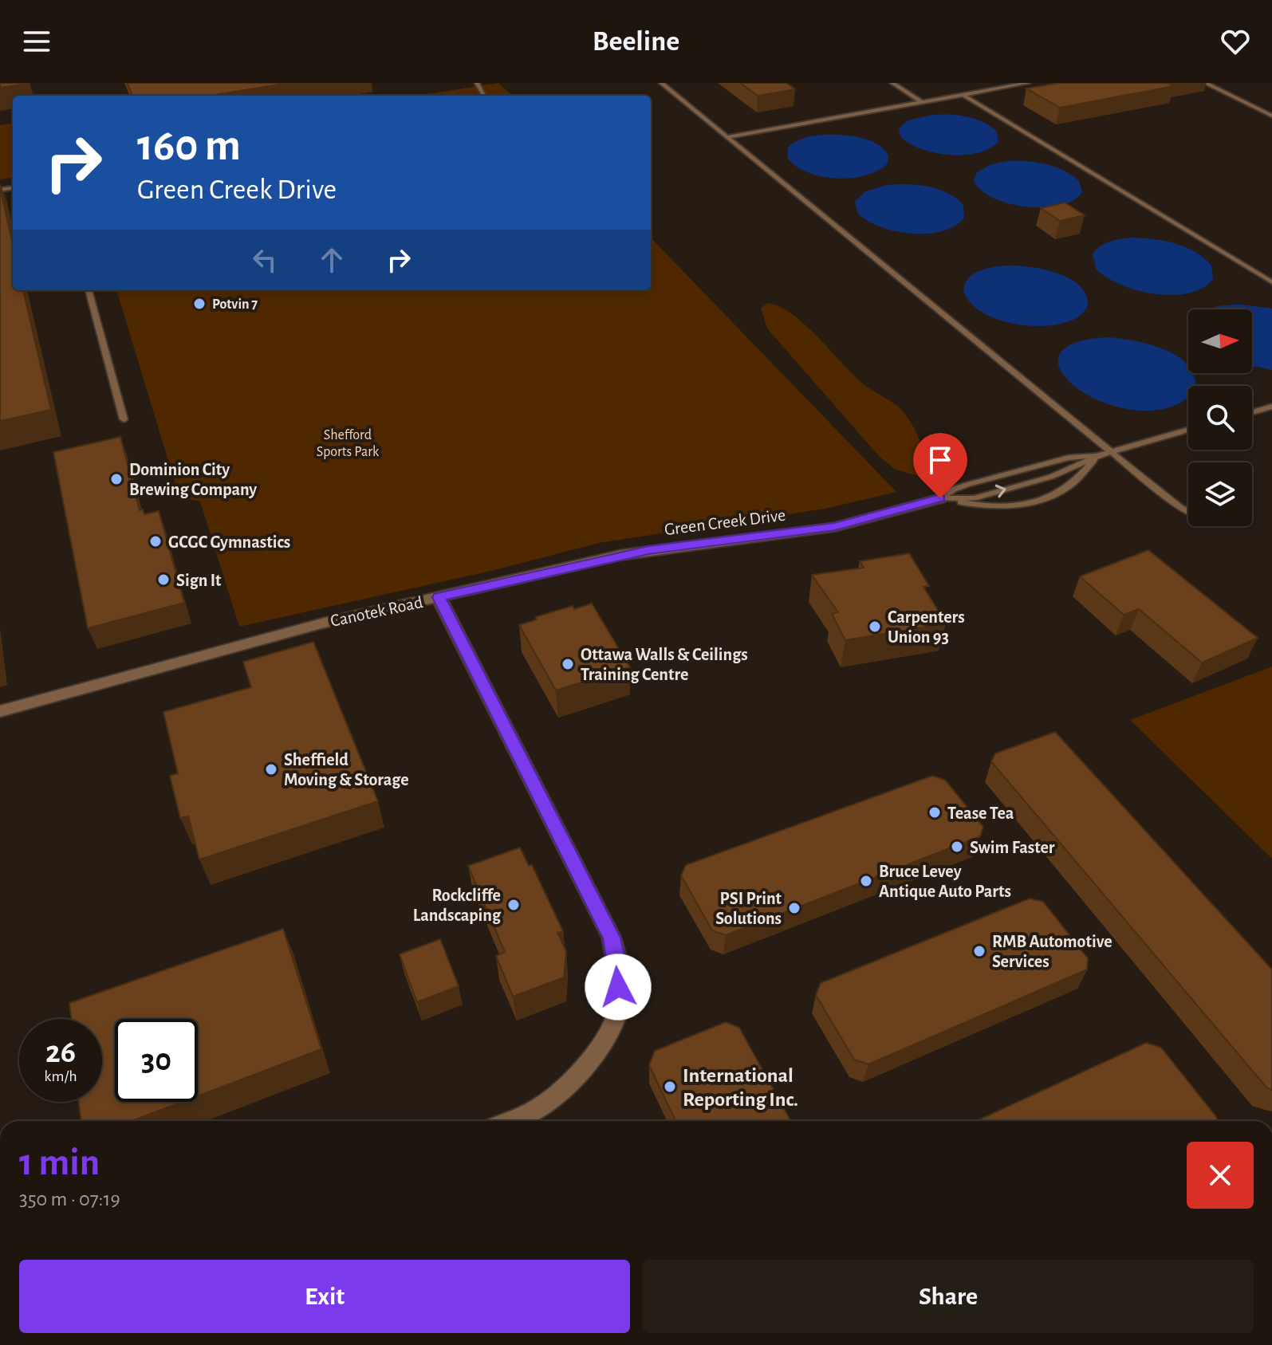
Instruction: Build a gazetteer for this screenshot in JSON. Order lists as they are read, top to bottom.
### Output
{
  "streets": {
    "street": ["Green Creek Drive", "Canotek Road"]
  },
  "crossings": [
    ["Green Creek Drive", "Canotek Road"]
  ],
  "parks": ["Shefford Sports Park"],
  "places": [
    "Potvin 7",
    "Dominion City Brewing Company",
    "GCGC Gymnastics",
    "Sign It",
    "Carpenters Union 93",
    "Ottawa Walls & Ceilings Training Centre",
    "Sheffield Moving & Storage",
    "Tease Tea",
    "Swim Faster",
    "Bruce Levey Antique Auto Parts",
    "Rockcliffe Landscaping",
    "PSI Print Solutions",
    "RMB Automotive Services",
    "International Reporting Inc."
  ],
  "north": "right",
  "page": {
    "header": "Beeline",
    "turn": ["160 m", "Green Creek Drive"],
    "speed": "26 km/h",
    "limit": "30",
    "heading": ["1 min", "350 m · 07:19"],
    "buttons": ["Exit", "Share"]
  }
}
